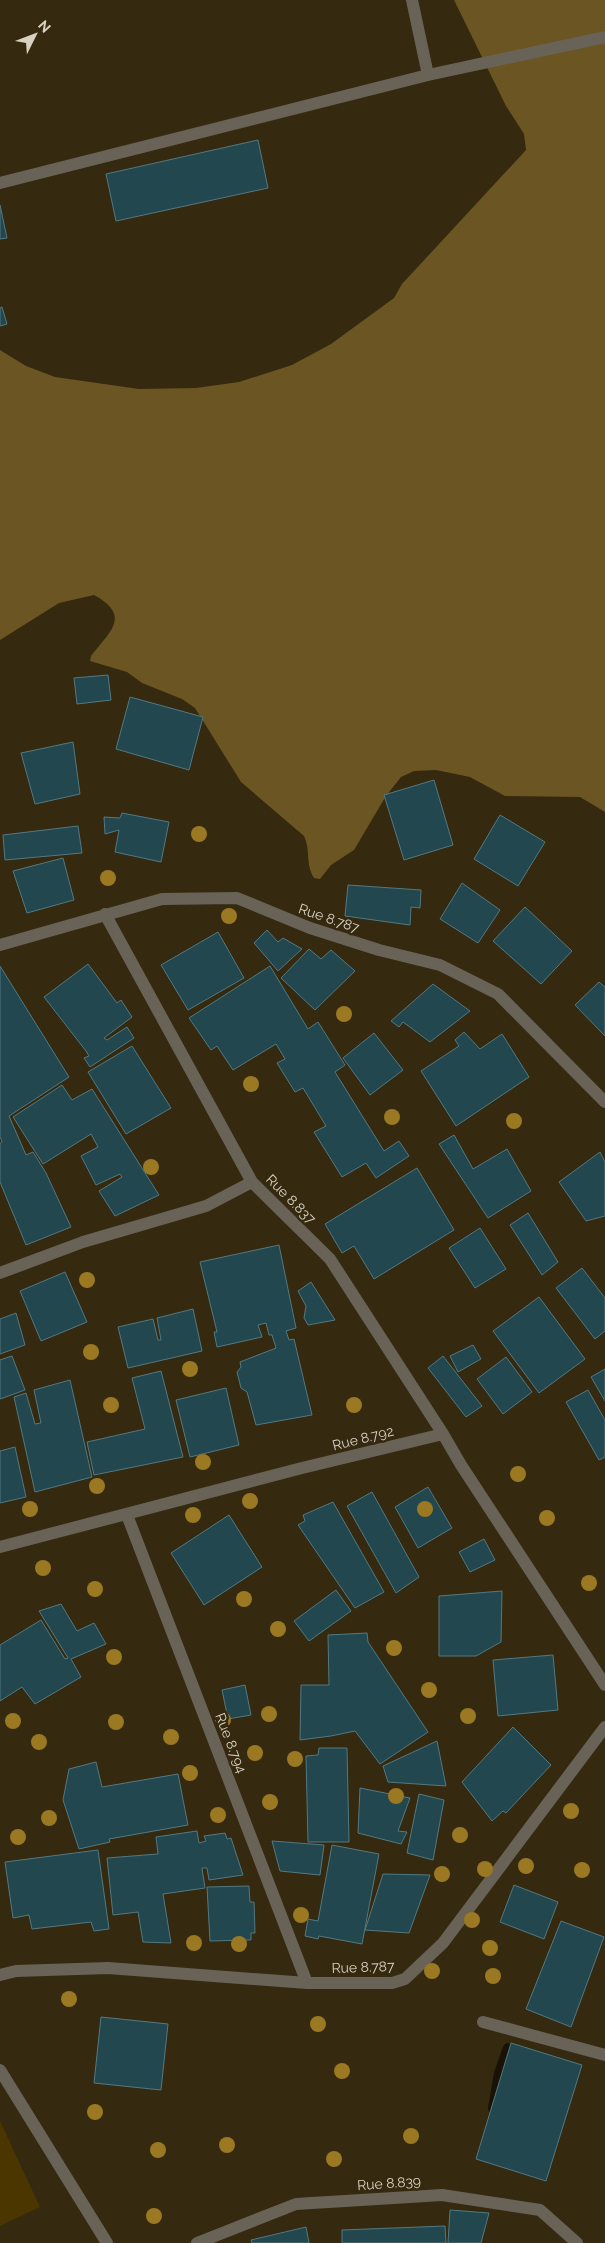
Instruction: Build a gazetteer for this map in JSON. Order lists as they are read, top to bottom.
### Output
{
  "streets": {
    "street": [
      "Rue 8.787",
      "Rue 8.837",
      "Rue 8.792",
      "Rue 8.794",
      "Rue 8.839"
    ]
  },
  "crossings": [
    ["Rue 8.787", "Rue 8.794"],
    ["Rue 8.837", "Rue 8.792"],
    ["Rue 8.792", "Rue 8.794"]
  ],
  "north": "top right"
}
